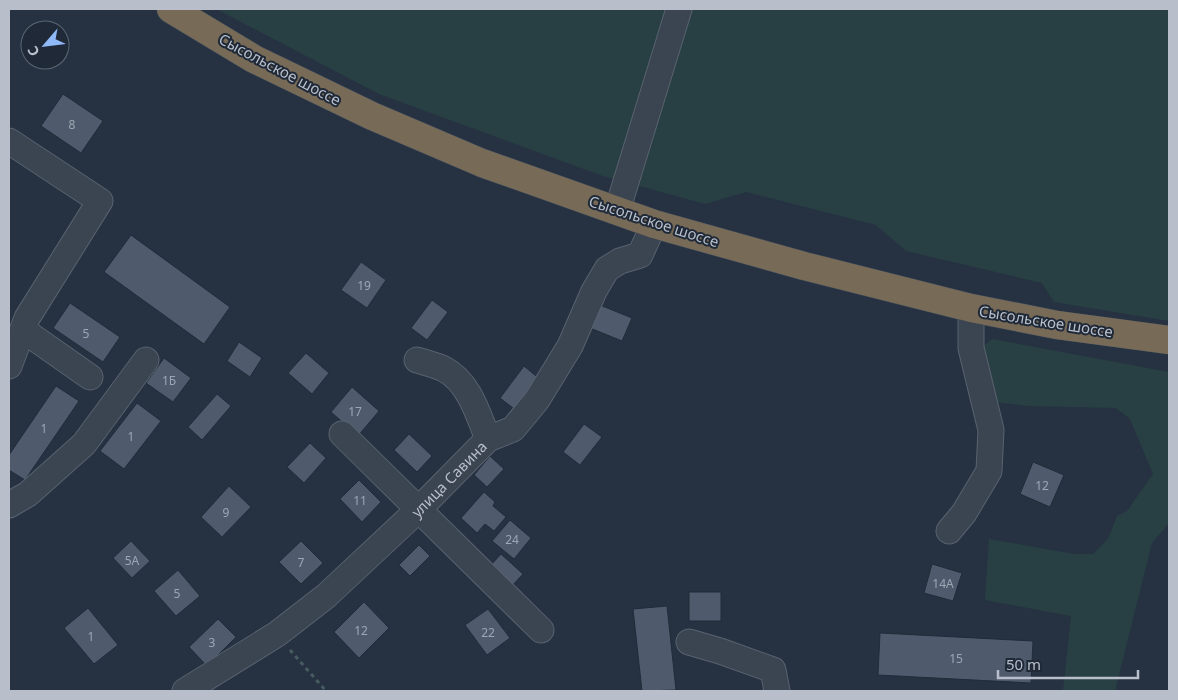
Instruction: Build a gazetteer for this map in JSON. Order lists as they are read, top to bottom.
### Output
{
  "streets": {
    "highway": ["Сысольское шоссе"],
    "street": ["улица Савина"]
  },
  "crossings": [
    ["Сысольское шоссе", "улица Савина"]
  ],
  "house_numbers": [
    "8",
    "19",
    "5",
    "1Б",
    "17",
    "1",
    "1",
    "12",
    "11",
    "9",
    "24",
    "5А",
    "7",
    "14А",
    "5",
    "12",
    "22",
    "1",
    "3",
    "15"
  ],
  "scale_bar": "50 m",
  "north": "bottom left"
}
